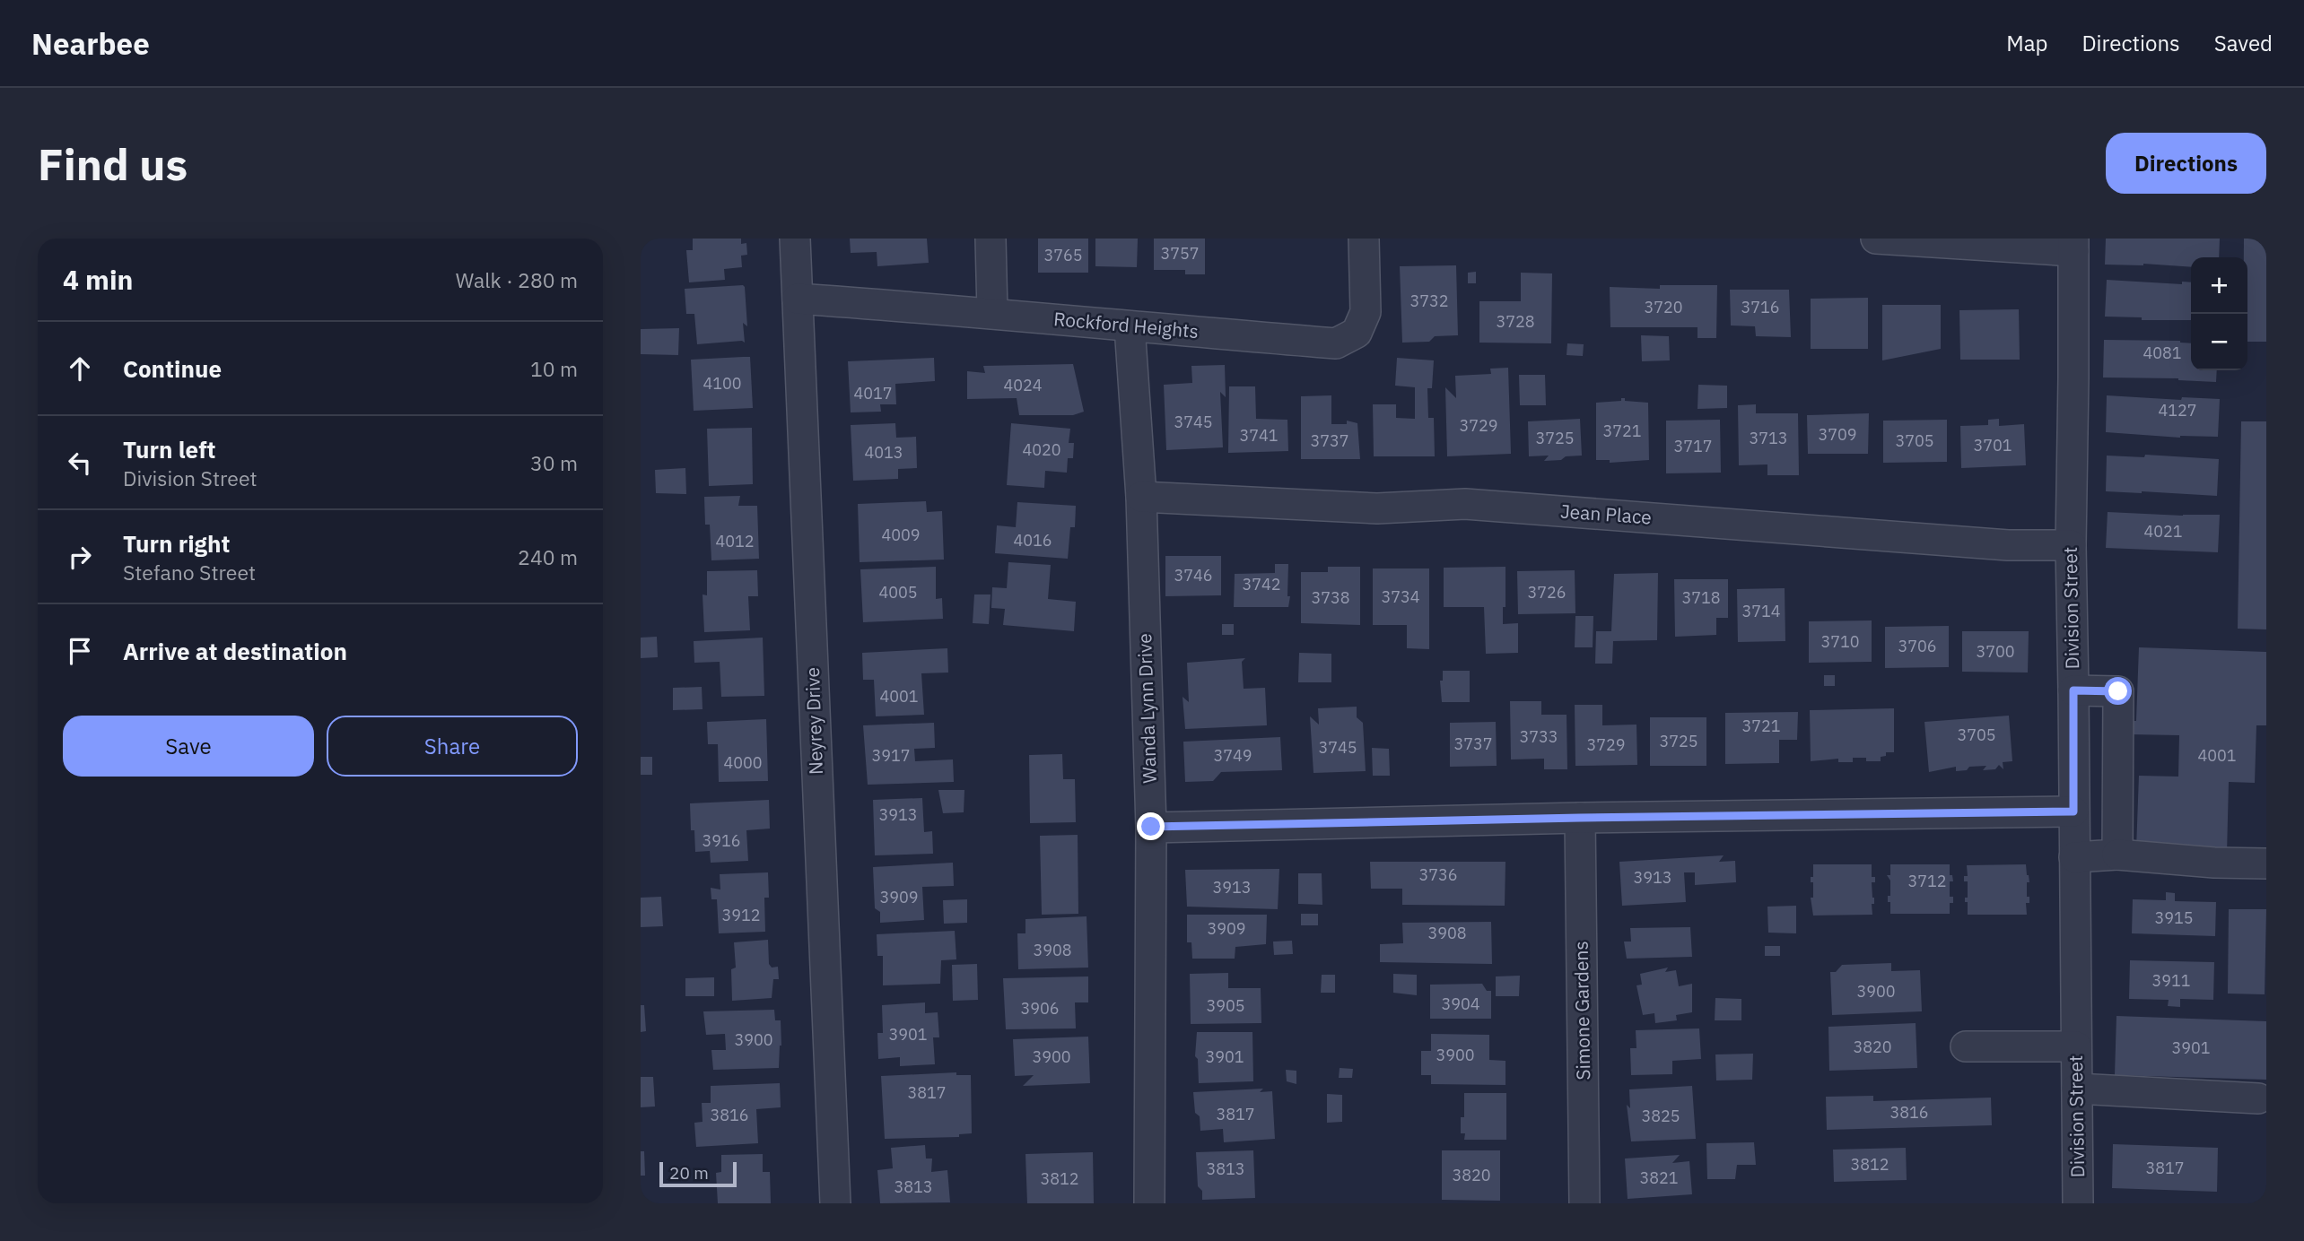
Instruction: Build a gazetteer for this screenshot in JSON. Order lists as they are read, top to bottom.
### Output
{
  "streets": {
    "street": [
      "Rockford Heights",
      "Jean Place",
      "Division Street",
      "Wanda Lynn Drive",
      "Neyrey Drive",
      "Simone Gardens"
    ]
  },
  "crossings": [
    ["Rockford Heights", "Wanda Lynn Drive"],
    ["Rockford Heights", "Neyrey Drive"],
    ["Jean Place", "Division Street"],
    ["Jean Place", "Wanda Lynn Drive"]
  ],
  "house_numbers": [
    "3757",
    "3765",
    "3732",
    "3720",
    "3716",
    "3728",
    "4081",
    "4100",
    "4024",
    "4017",
    "4127",
    "3745",
    "3729",
    "3721",
    "3709",
    "3741",
    "3725",
    "3713",
    "3737",
    "3705",
    "3701",
    "3717",
    "4020",
    "4013",
    "4021",
    "4009",
    "4016",
    "4012",
    "3746",
    "3742",
    "4005",
    "3726",
    "3734",
    "3738",
    "3718",
    "3714",
    "3710",
    "3706",
    "3700",
    "4001",
    "3721",
    "3705",
    "3733",
    "3725",
    "3737",
    "3729",
    "3745",
    "3917",
    "3749",
    "4001",
    "4000",
    "3913",
    "3916",
    "3736",
    "3913",
    "3712",
    "3913",
    "3909",
    "3912",
    "3915",
    "3909",
    "3908",
    "3908",
    "3911",
    "3900",
    "3904",
    "3905",
    "3906",
    "3901",
    "3900",
    "3820",
    "3901",
    "3900",
    "3900",
    "3901",
    "3817",
    "3816",
    "3817",
    "3816",
    "3825",
    "3812",
    "3817",
    "3813",
    "3820",
    "3821",
    "3812",
    "3813"
  ],
  "scale_bar": "20 m",
  "page": {
    "header": "Nearbee",
    "nav": ["Map", "Directions", "Saved"],
    "buttons": [
      "Directions",
      ["Save", "Share"]
    ],
    "title": "Find us",
    "heading": ["4 min", "Walk · 280 m"],
    "map_buttons": ["+", "−"],
    "list": [
      ["Continue", "10 m"],
      ["Turn left", "Division Street", "30 m"],
      ["Turn right", "Stefano Street", "240 m"],
      "Arrive at destination"
    ],
    "scale": "20 m"
  }
}
